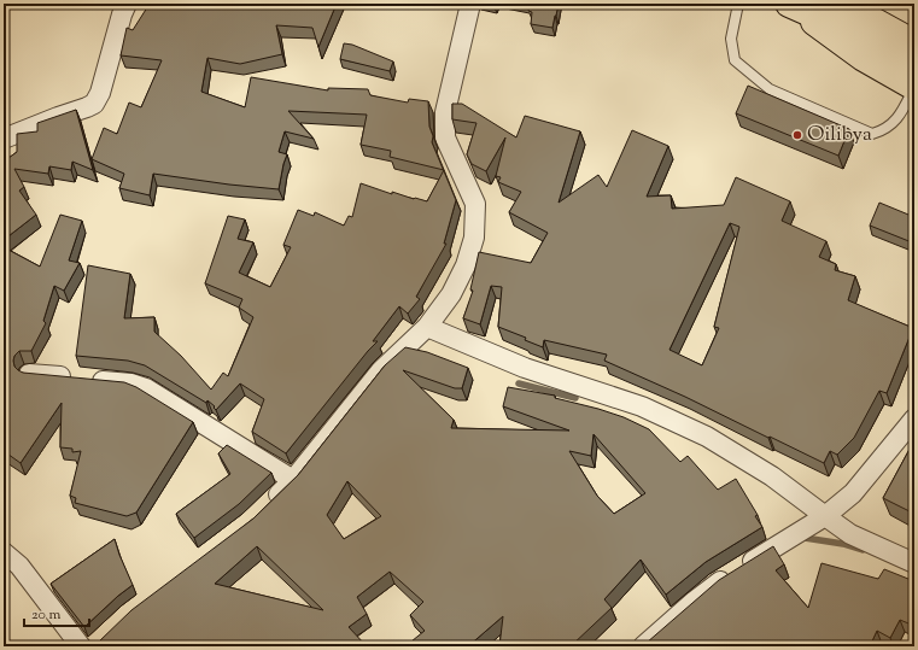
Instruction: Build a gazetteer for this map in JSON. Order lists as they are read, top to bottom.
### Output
{
  "places": ["Oilibya"],
  "scale_bar": "20 m"
}
